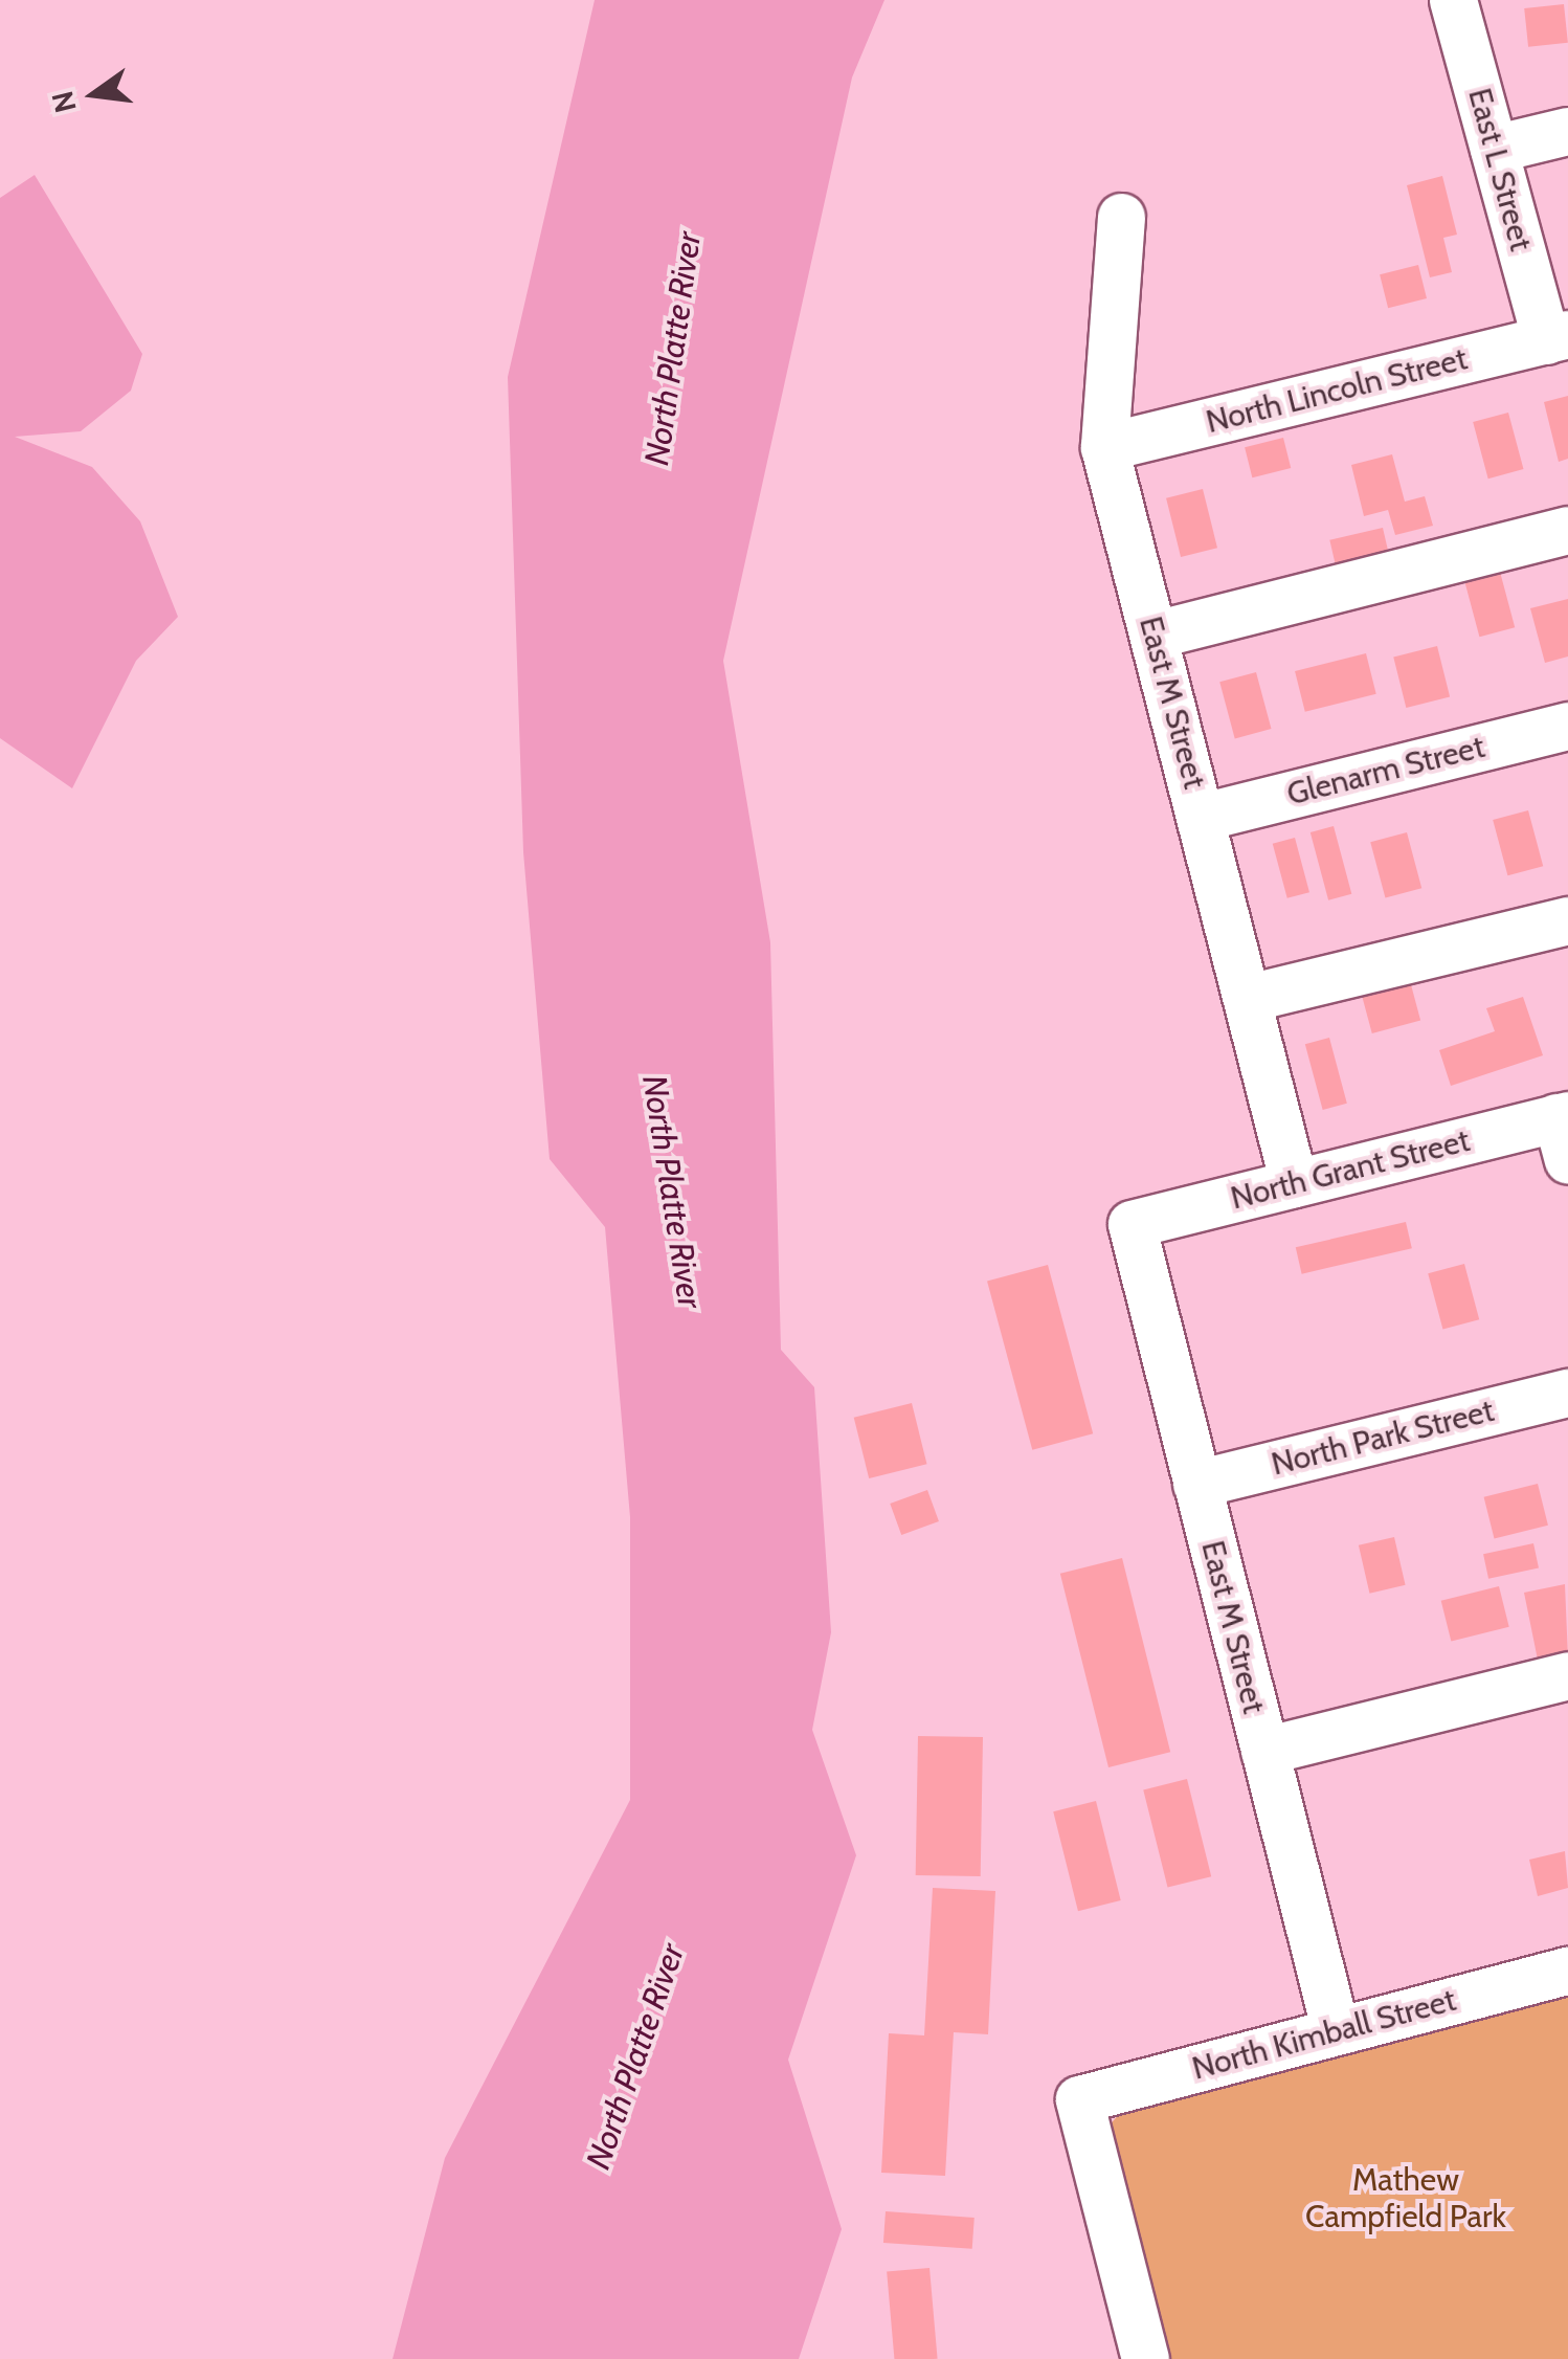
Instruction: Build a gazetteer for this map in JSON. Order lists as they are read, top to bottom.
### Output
{
  "streets": {
    "street": [
      "East L Street",
      "North Lincoln Street",
      "East M Street",
      "Glenarm Street",
      "North Grant Street",
      "North Park Street",
      "North Kimball Street"
    ]
  },
  "crossings": [
    ["East L Street", "North Lincoln Street"],
    ["North Lincoln Street", "East M Street"],
    ["East M Street", "Glenarm Street"],
    ["East M Street", "North Grant Street"],
    ["East M Street", "North Park Street"],
    ["East M Street", "North Kimball Street"]
  ],
  "water": ["North Platte River"],
  "parks": ["Mathew Campfield Park"],
  "north": "left"
}
